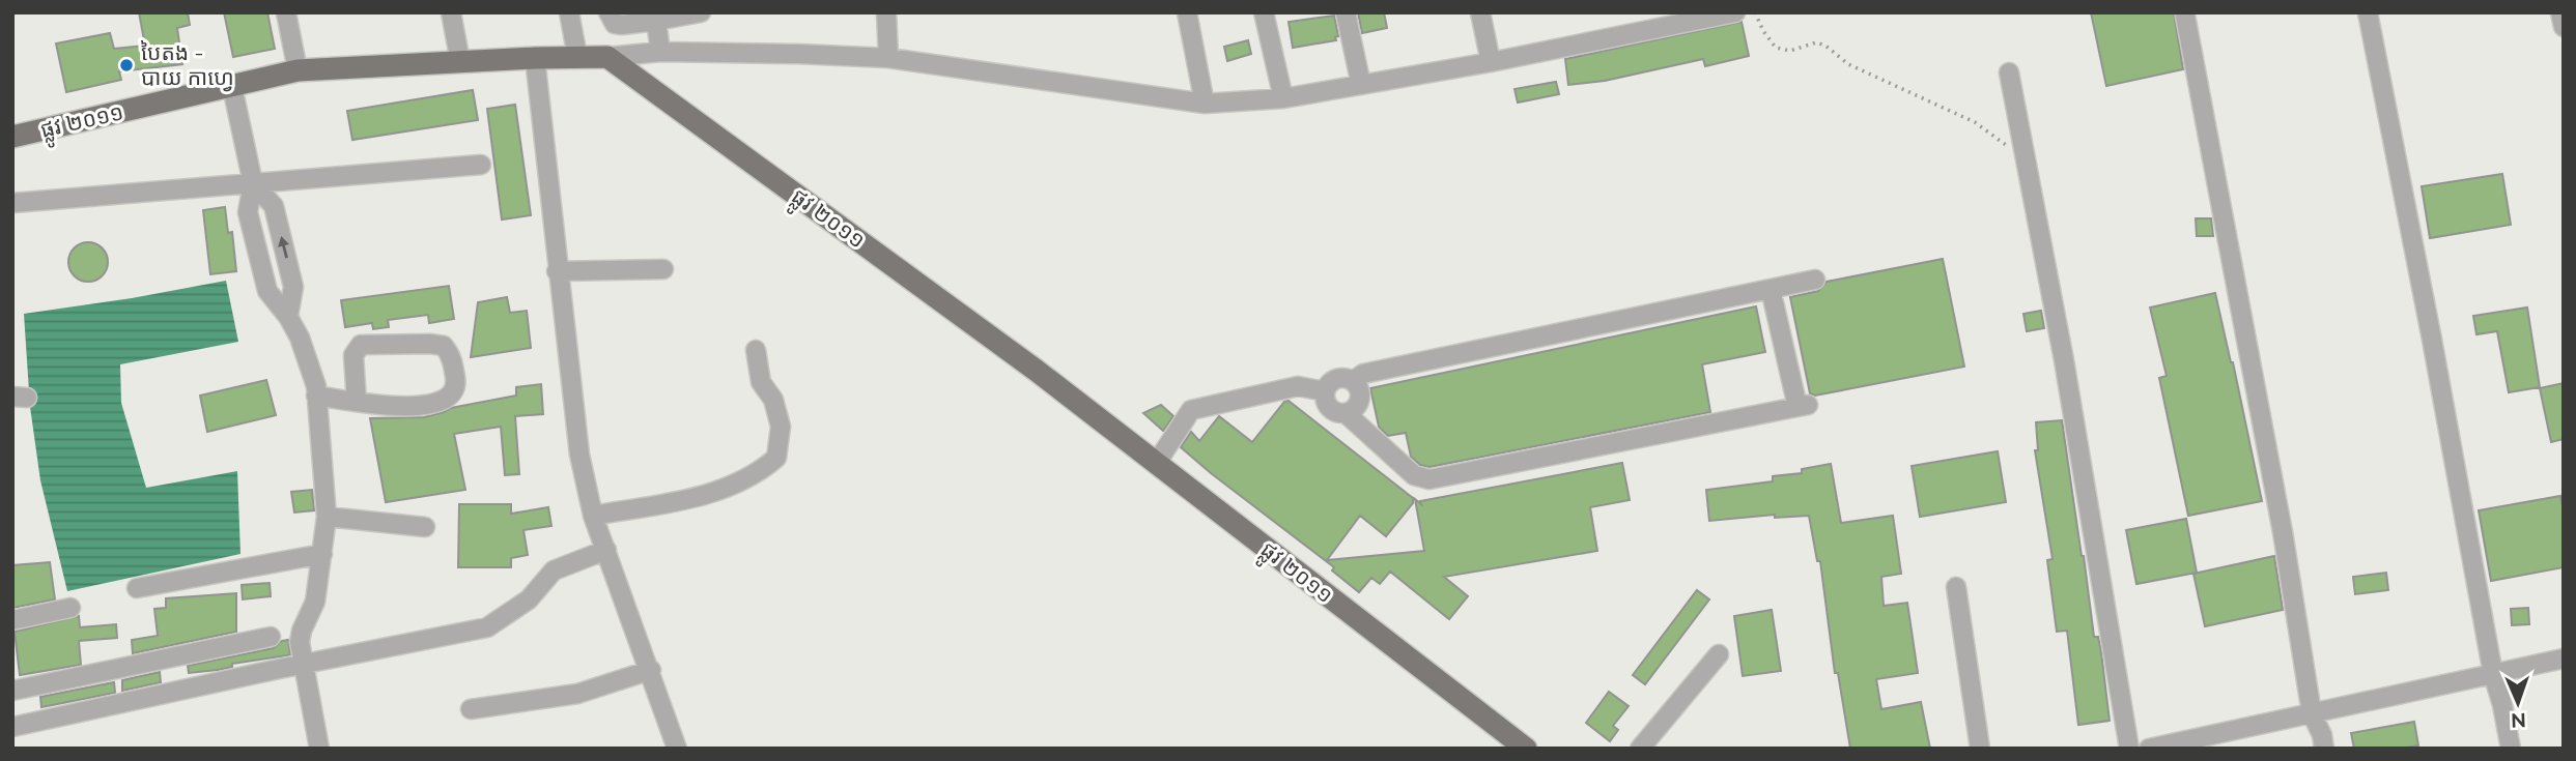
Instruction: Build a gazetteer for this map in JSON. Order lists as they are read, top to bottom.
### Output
{
  "streets": {
    "main road": ["ផ្លូវ ២០១១"]
  },
  "places": ["បៃតង - បាយ កាហ្វេ"],
  "north": "bottom"
}
